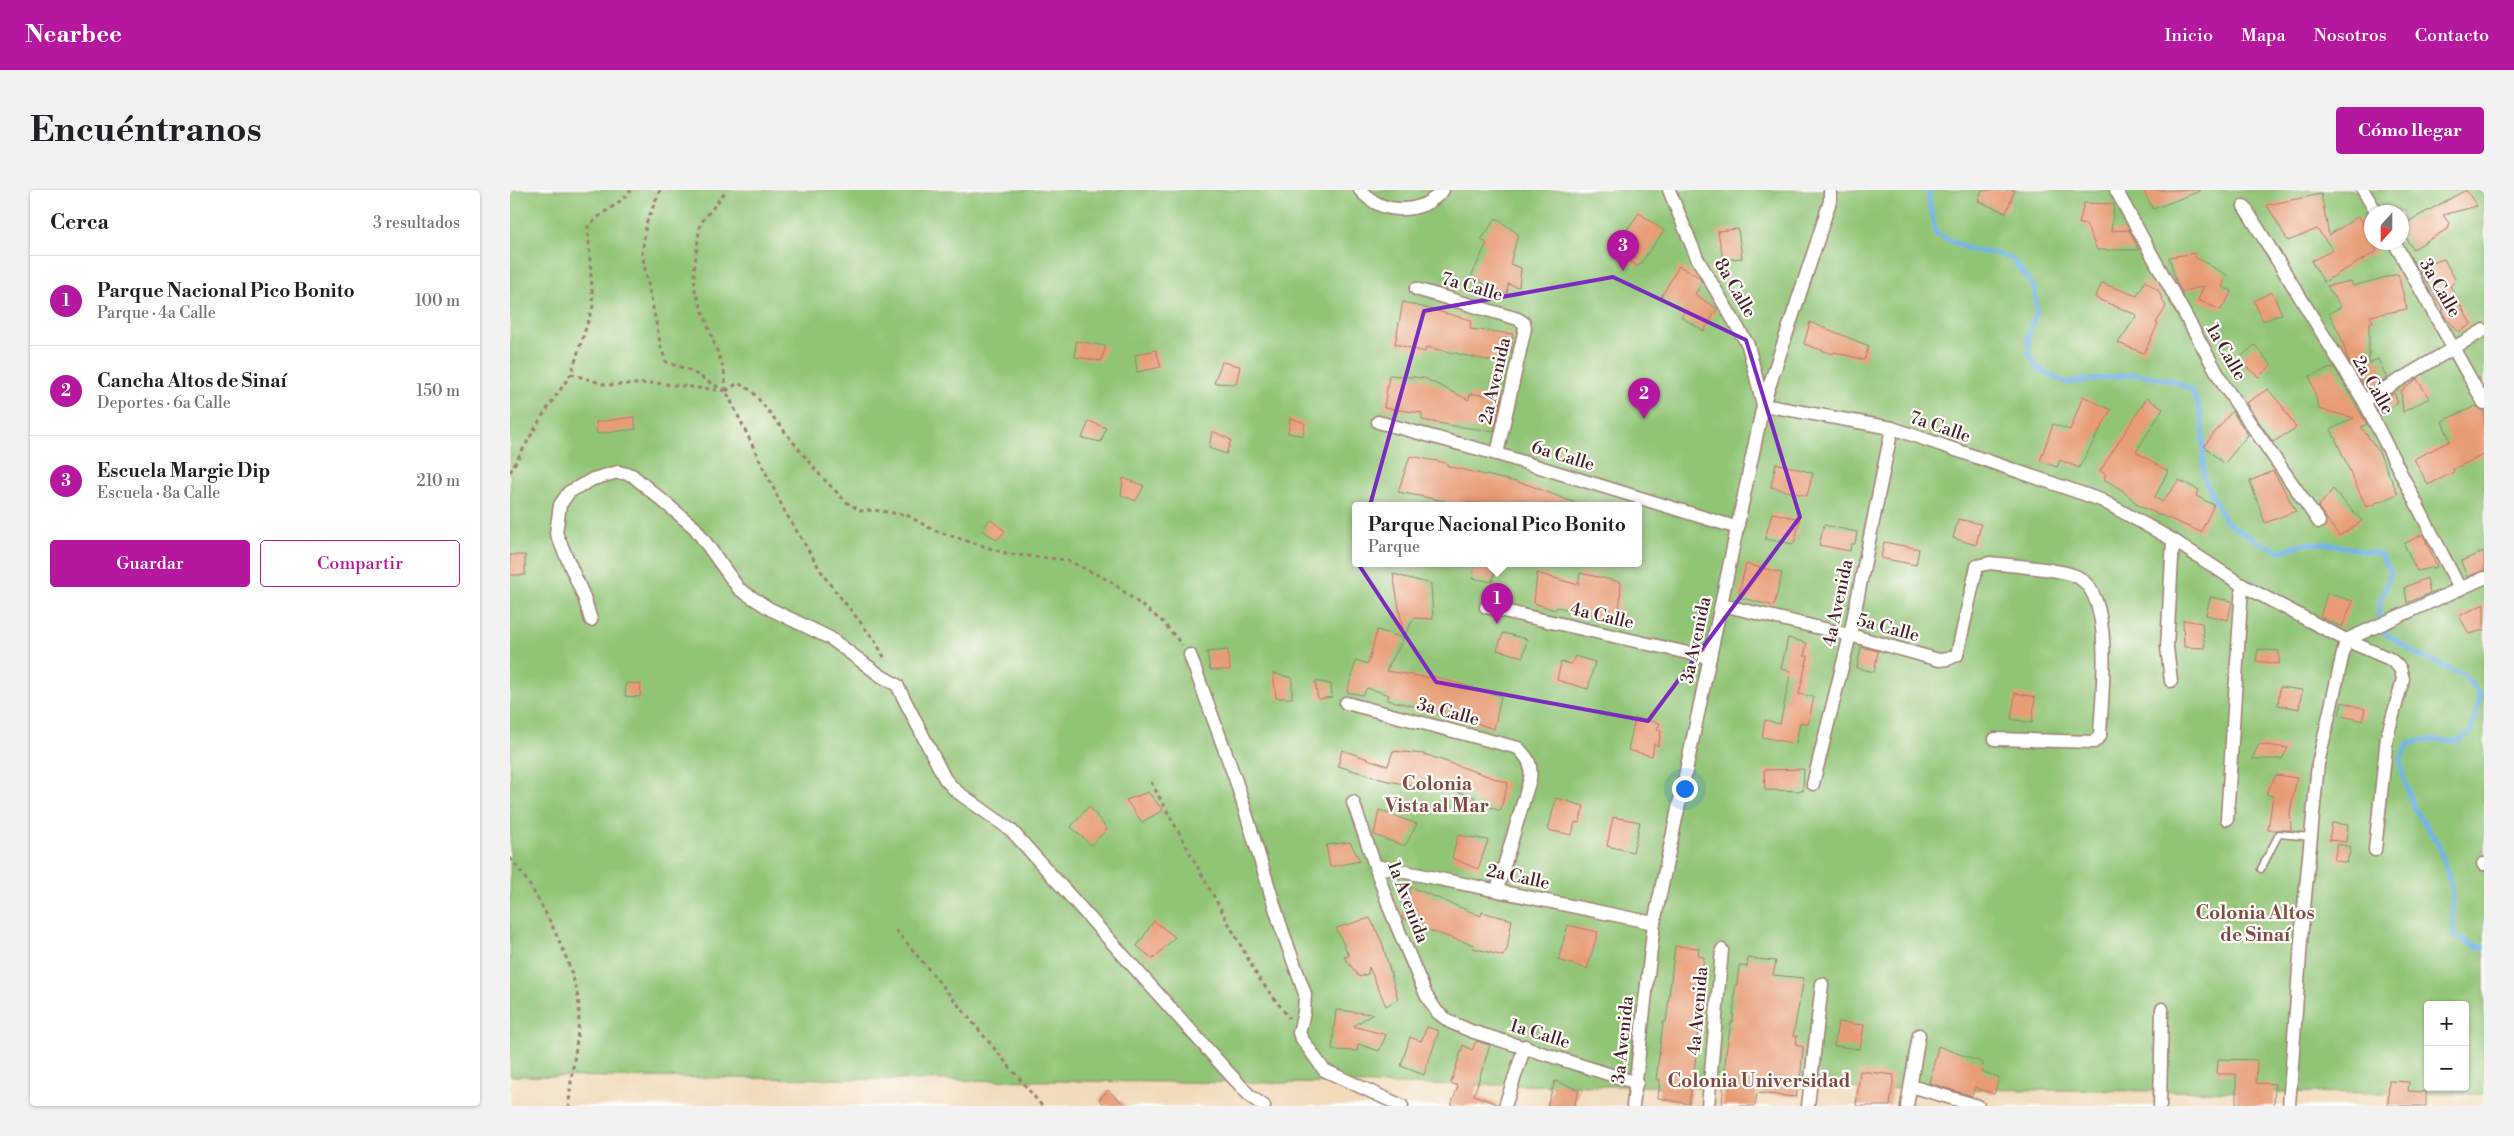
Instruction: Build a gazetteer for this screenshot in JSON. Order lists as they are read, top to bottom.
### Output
{
  "streets": {
    "street": [
      "7a Calle",
      "8a Calle",
      "3a Calle",
      "1a Calle",
      "2a Avenida",
      "2a Calle",
      "6a Calle",
      "4a Avenida",
      "4a Calle",
      "5a Calle",
      "3a Avenida",
      "1a Avenida"
    ]
  },
  "crossings": [
    ["7a Calle", "8a Calle"],
    ["7a Calle", "2a Avenida"],
    ["7a Calle", "4a Avenida"],
    ["7a Calle", "3a Avenida"],
    ["8a Calle", "3a Avenida"],
    ["3a Calle", "2a Calle"],
    ["1a Calle", "3a Avenida"],
    ["1a Calle", "1a Avenida"],
    ["2a Avenida", "6a Calle"],
    ["2a Calle", "3a Avenida"],
    ["2a Calle", "1a Avenida"],
    ["6a Calle", "3a Avenida"],
    ["4a Avenida", "5a Calle"],
    ["4a Calle", "3a Avenida"],
    ["5a Calle", "3a Avenida"]
  ],
  "districts": ["Colonia Vista al Mar", "Colonia Altos de Sinaí", "Colonia Universidad"],
  "north": "bottom",
  "page": {
    "header": "Nearbee",
    "nav": [
      "Inicio",
      "Mapa",
      "Nosotros",
      "Contacto"
    ],
    "buttons": [
      "Cómo llegar",
      ["Guardar", "Compartir"]
    ],
    "title": "Encuéntranos",
    "heading": ["Cerca", "3 resultados"],
    "pins": ["3", "2", "1"],
    "list": [
      {
        "mark": "1",
        "name": "Parque Nacional Pico Bonito",
        "note": "Parque · 4a Calle",
        "value": "100 m"
      },
      {
        "mark": "2",
        "name": "Cancha Altos de Sinaí",
        "note": "Deportes · 6a Calle",
        "value": "150 m"
      },
      {
        "mark": "3",
        "name": "Escuela Margie Dip",
        "note": "Escuela · 8a Calle",
        "value": "210 m"
      }
    ],
    "popup": ["Parque Nacional Pico Bonito", "Parque"],
    "map_buttons": ["+", "−"]
  }
}
